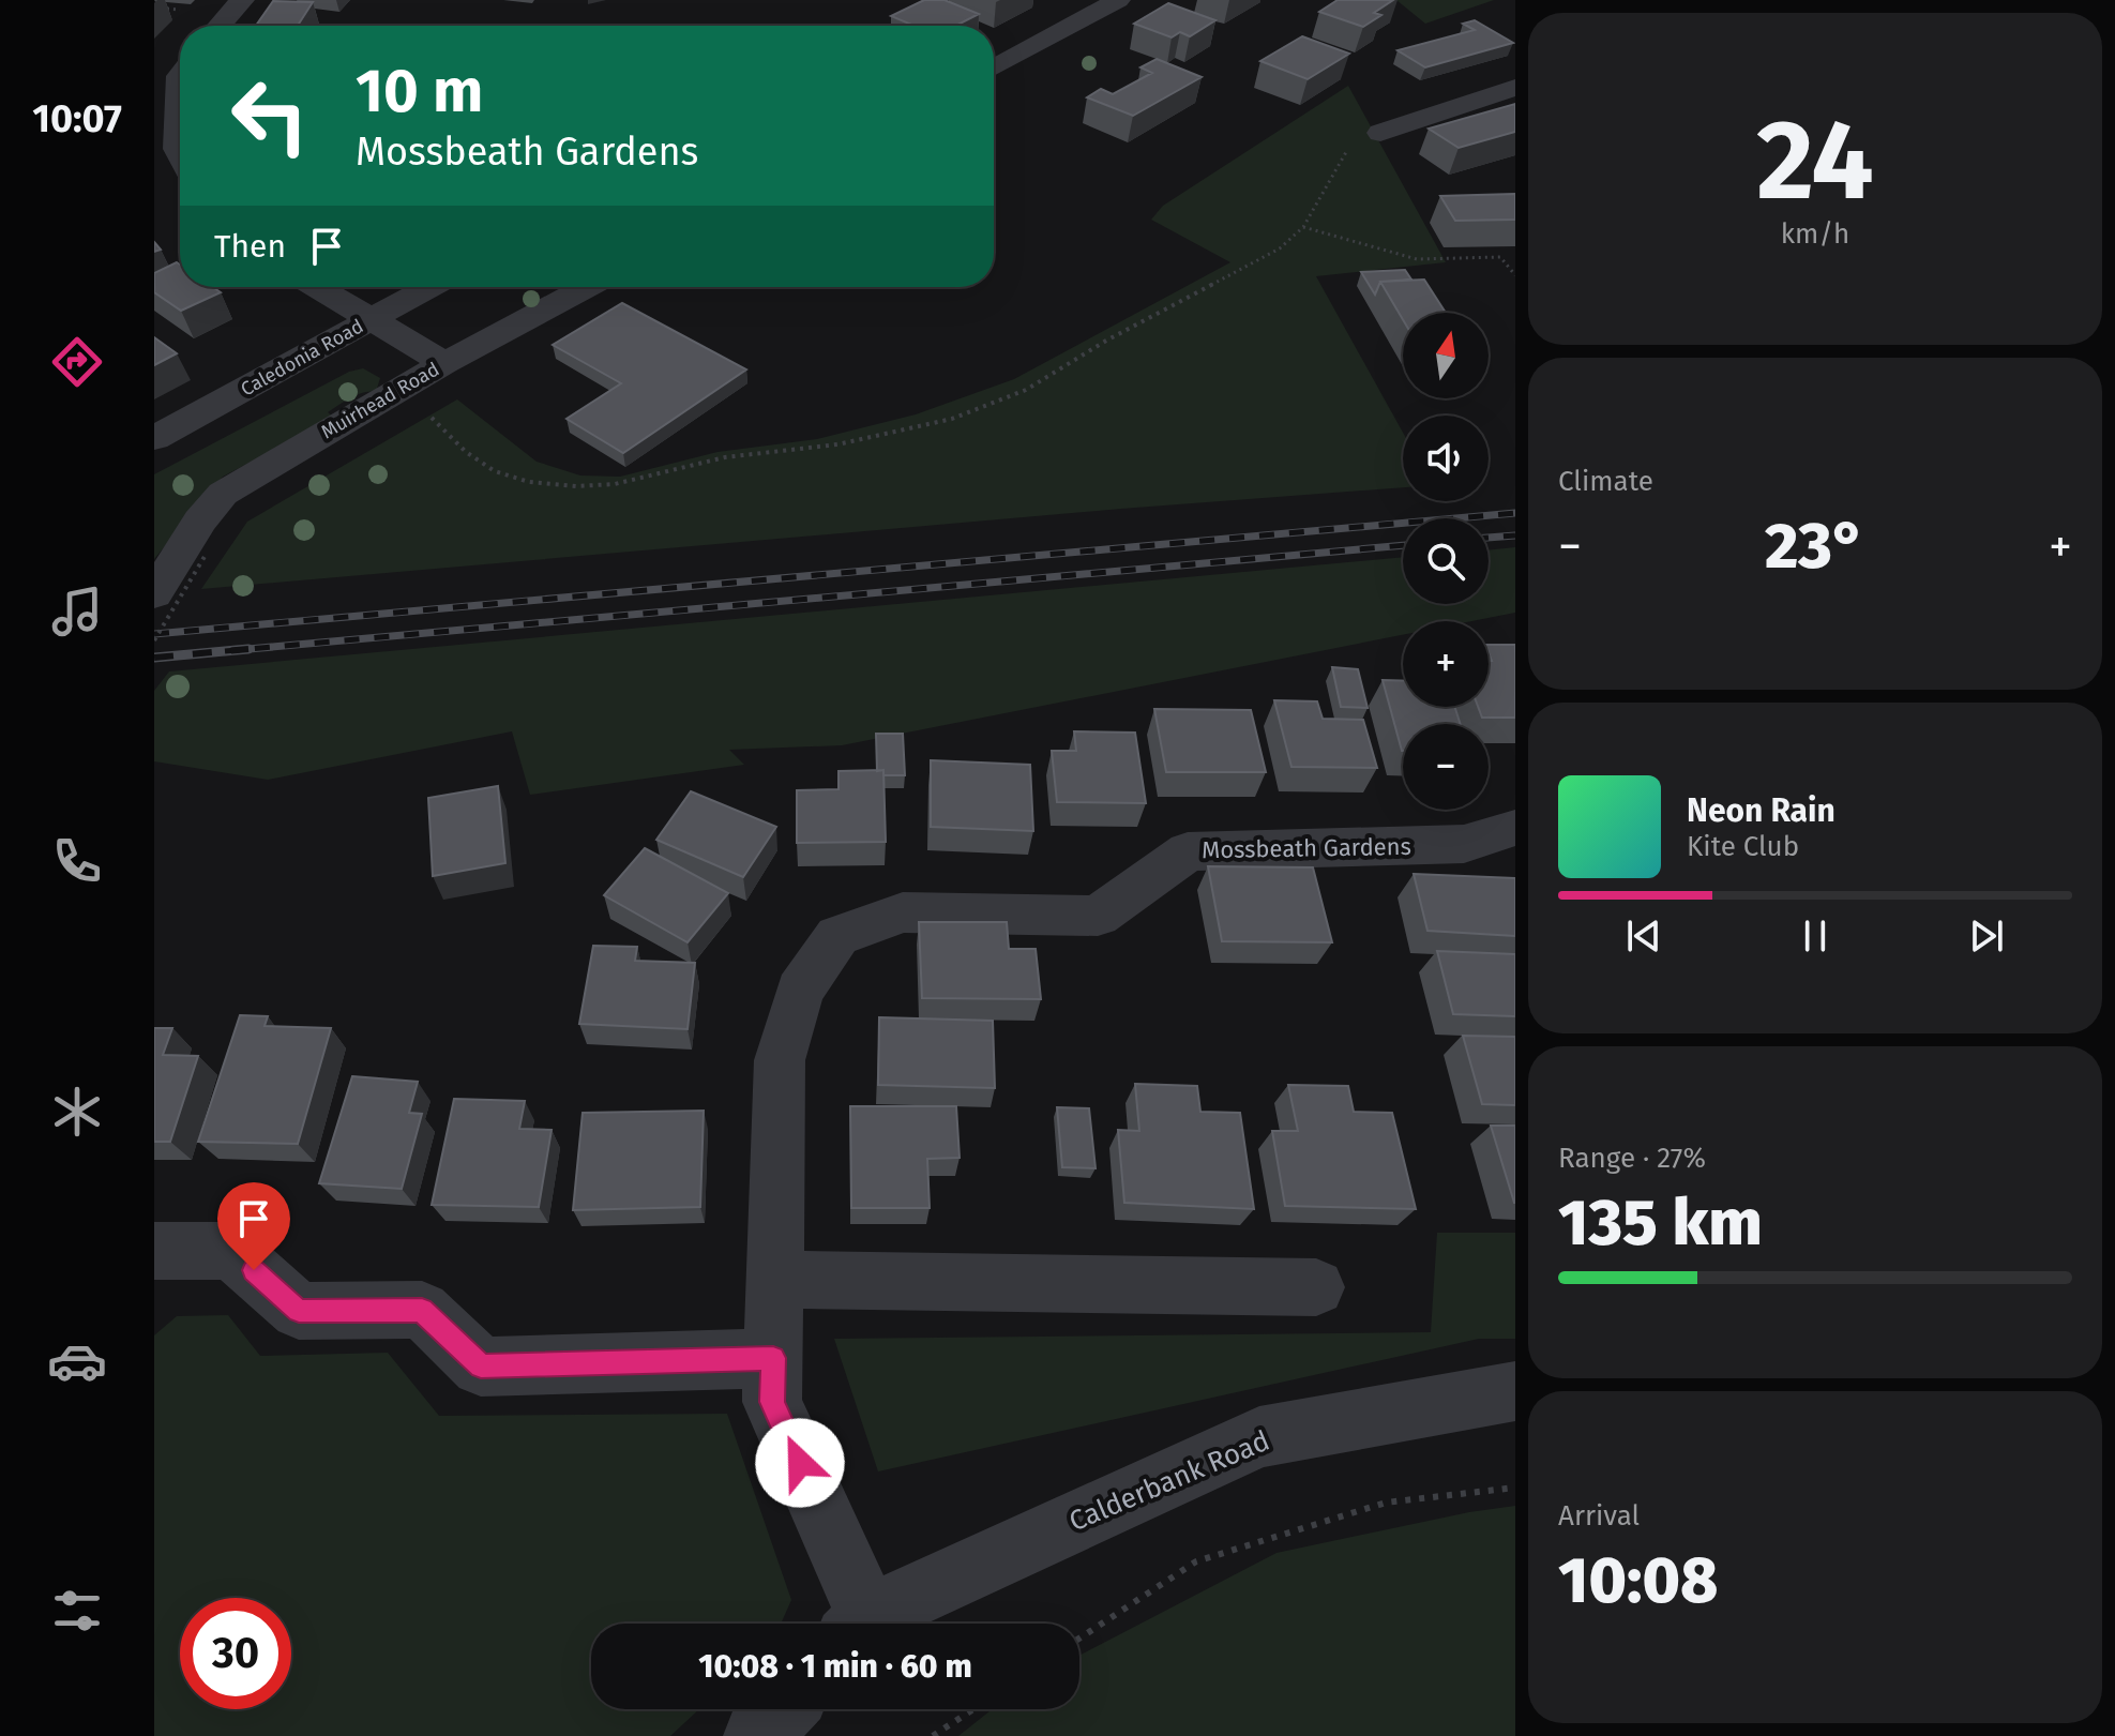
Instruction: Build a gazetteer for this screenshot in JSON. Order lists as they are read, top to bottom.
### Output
{
  "streets": {
    "street": [
      "Caledonia Road",
      "Muirhead Road",
      "Mossbeath Gardens",
      "Calderbank Road"
    ]
  },
  "north": "top",
  "page": {
    "tabs": "10:07",
    "tile": [
      ["24", "km/h"],
      "Climate",
      ["Range · 27%", "135 km"],
      ["Arrival", "10:08"]
    ],
    "turn": ["10 m", "Mossbeath Gardens"],
    "then": "Then",
    "map_buttons": ["+", "−"],
    "heat": ["−", "23°", "+"],
    "song": ["Neon Rain", "Kite Club"],
    "limit": "30",
    "trip": "10:08 · 1 min · 60 m"
  }
}
